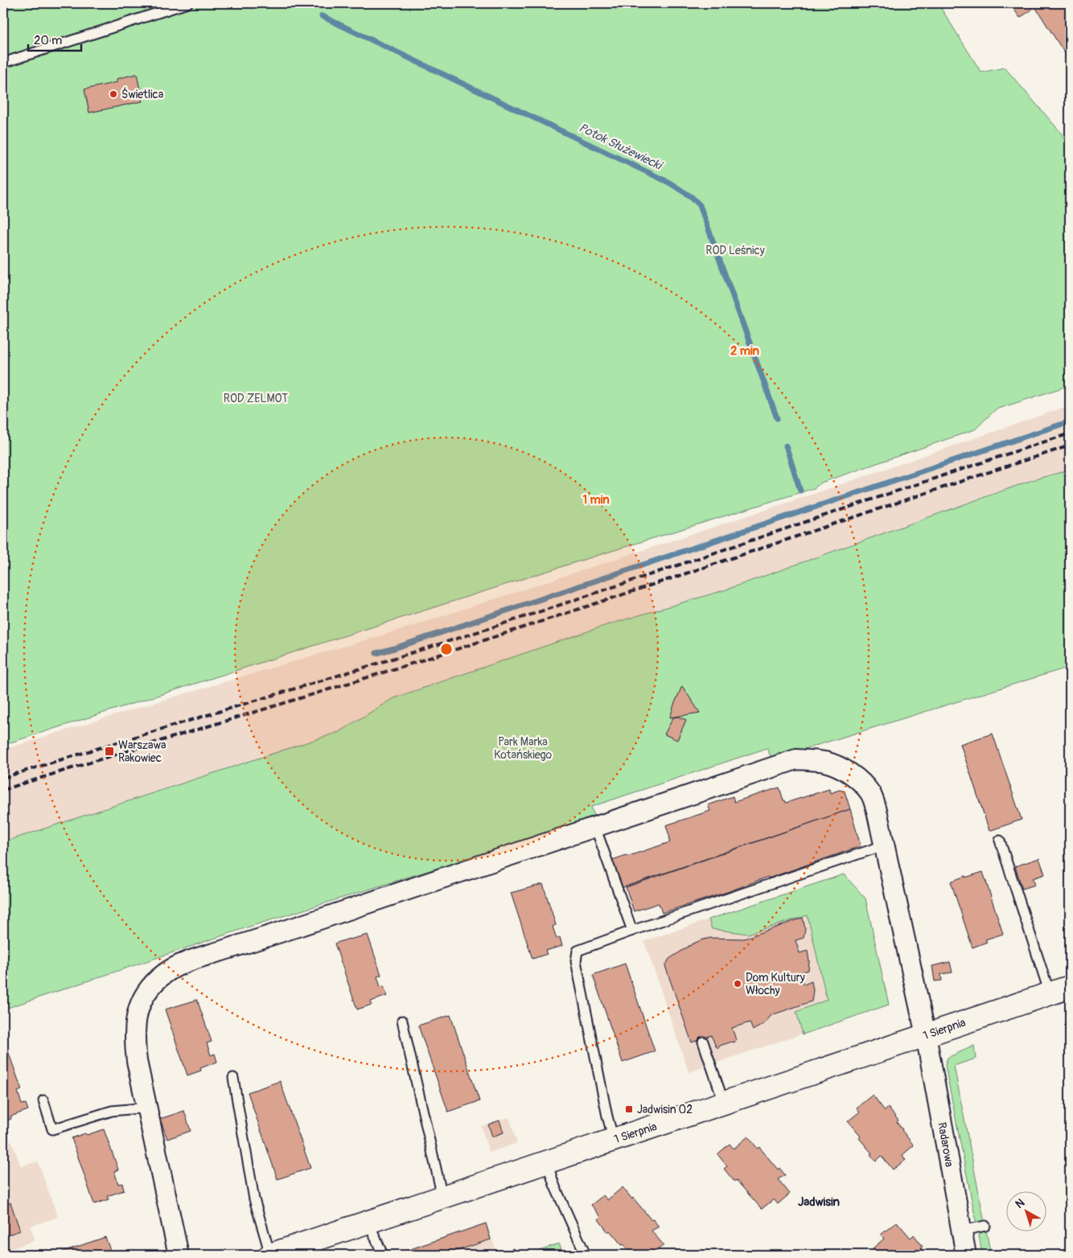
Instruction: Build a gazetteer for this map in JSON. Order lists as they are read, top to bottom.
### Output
{
  "streets": {
    "street": ["1 Sierpnia", "Radarowa"]
  },
  "crossings": [
    ["1 Sierpnia", "Radarowa"]
  ],
  "districts": ["Jadwisin"],
  "water": ["Potok Służewiecki"],
  "parks": ["ROD Leśnicy", "ROD ZELMOT", "Park Marka Kotańskiego"],
  "places": {
    "other": ["Świetlica", "Dom Kultury Włochy"],
    "transit": ["Warszawa Rakowiec", "Jadwisin 02"]
  },
  "scale_bar": "20 m",
  "north": "top left",
  "rings": ["2 min", "1 min"]
}
